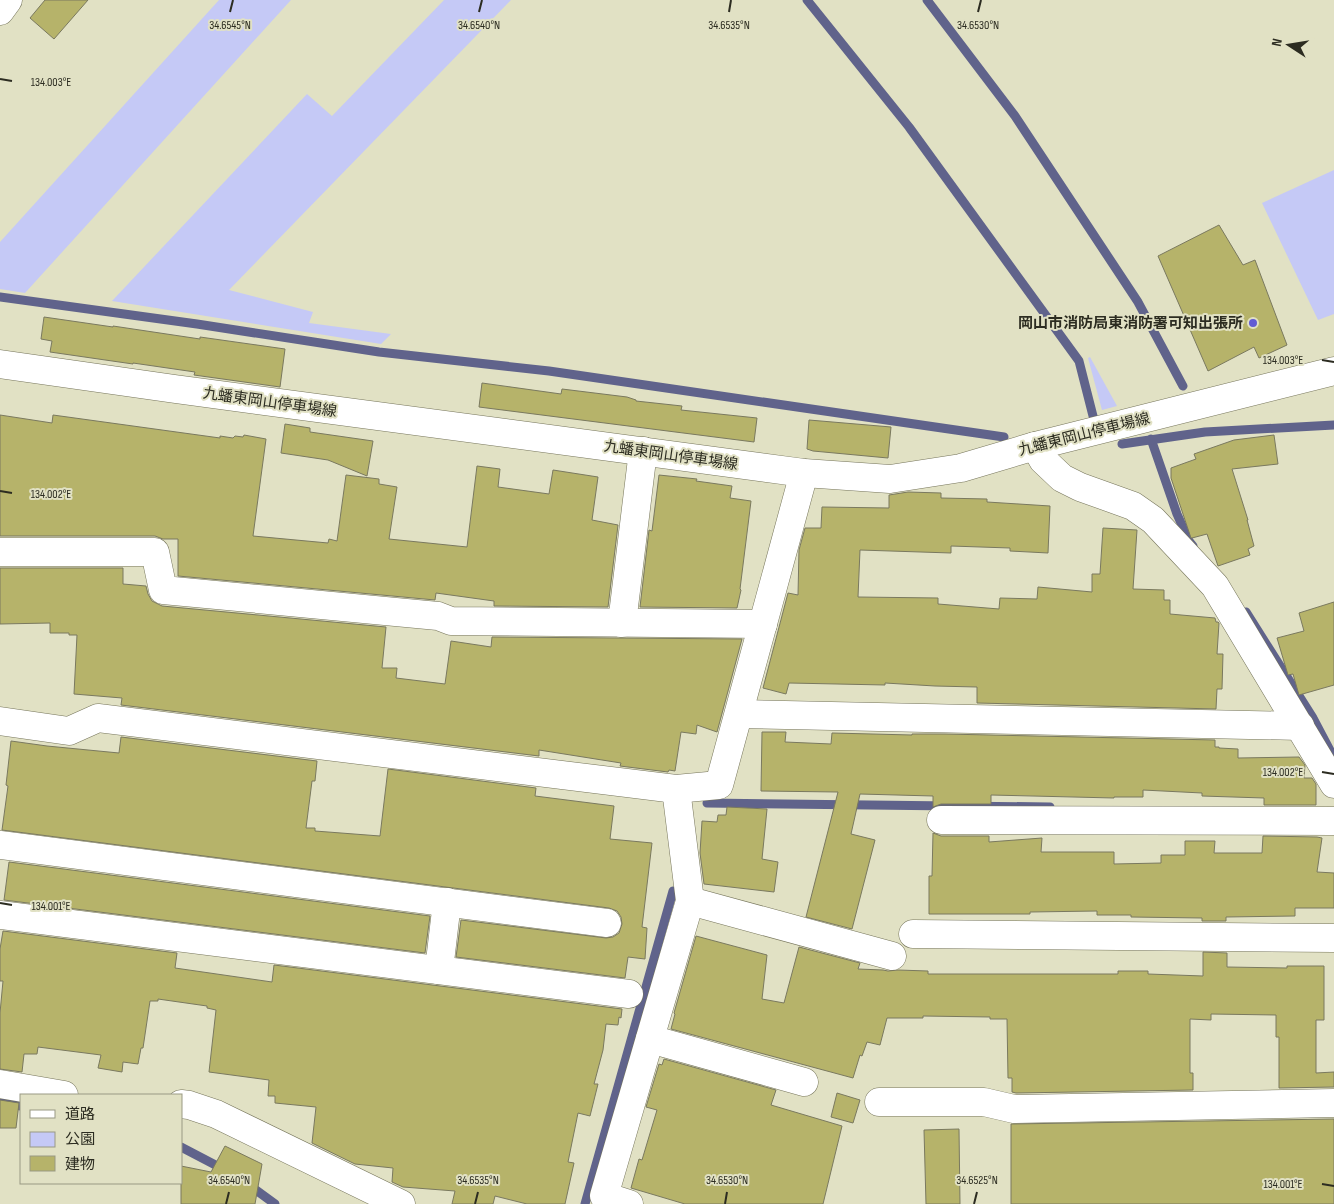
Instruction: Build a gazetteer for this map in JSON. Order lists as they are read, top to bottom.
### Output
{
  "streets": {
    "street": ["九蟠東岡山停車場線"]
  },
  "places": ["岡山市消防局東消防署可知出張所"],
  "legend": ["道路", "公園", "建物"],
  "north": "left",
  "coordinates": [
    "34.6545°N",
    "34.6540°N",
    "34.6535°N",
    "34.6530°N",
    "134.003°E",
    "134.002°E",
    "134.001°E",
    "34.6525°N"
  ]
}
